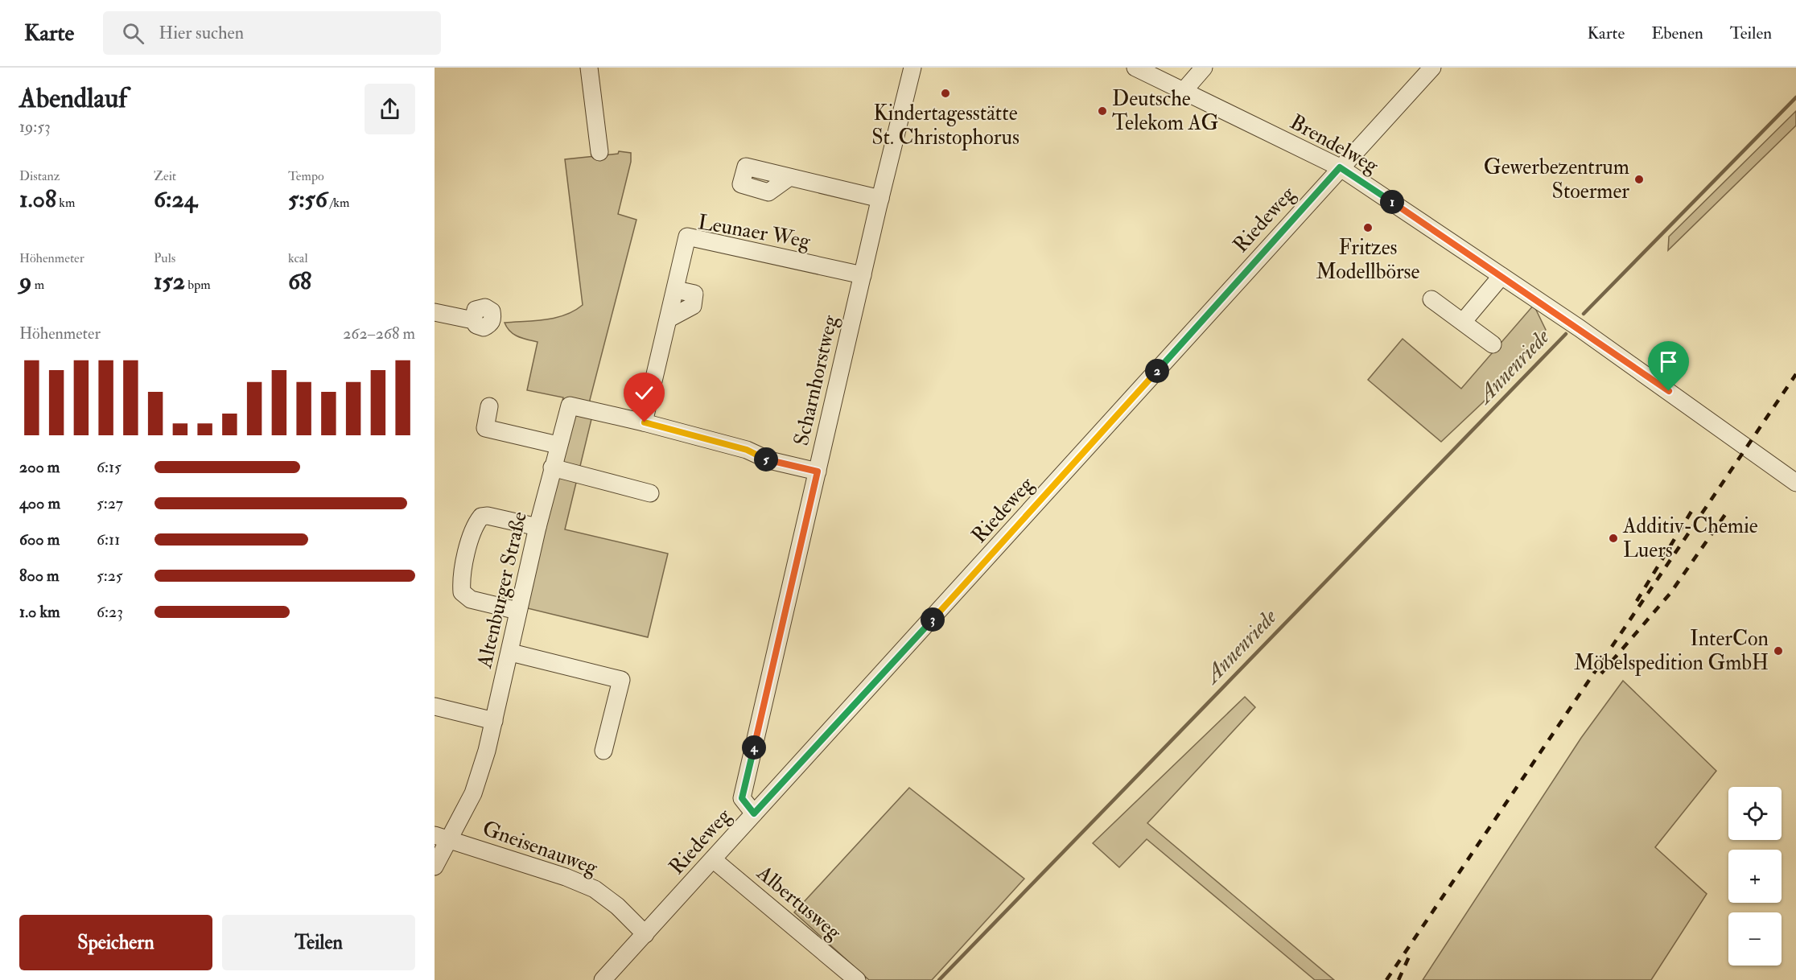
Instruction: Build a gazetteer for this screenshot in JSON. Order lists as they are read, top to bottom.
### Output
{
  "streets": {
    "street": [
      "Brendelweg",
      "Riedeweg",
      "Leunaer Weg",
      "Scharnhorstweg",
      "Altenburger Straße",
      "Gneisenauweg",
      "Albertusweg"
    ]
  },
  "crossings": [
    ["Brendelweg", "Riedeweg"],
    ["Riedeweg", "Scharnhorstweg"],
    ["Riedeweg", "Gneisenauweg"],
    ["Riedeweg", "Albertusweg"],
    ["Leunaer Weg", "Scharnhorstweg"],
    ["Leunaer Weg", "Altenburger Straße"],
    ["Scharnhorstweg", "Altenburger Straße"],
    ["Altenburger Straße", "Gneisenauweg"]
  ],
  "water": ["Annenriede"],
  "places": [
    "Kindertagesstätte St. Christophorus",
    "Deutsche Telekom AG",
    "Gewerbezentrum Stoermer",
    "Fritzes Modellbörse",
    "Additiv-Chemie Luers",
    "InterCon Möbelspedition GmbH"
  ],
  "page": {
    "header": "Karte",
    "search": "Hier suchen",
    "nav": ["Karte", "Ebenen", "Teilen"],
    "heading": ["Abendlauf", "19:53"],
    "stats": [
      ["Distanz", "1.08 km"],
      ["Zeit", "6:24"],
      ["Tempo", "5:56 /km"],
      ["Höhenmeter", "9 m"],
      ["Puls", "152 bpm"],
      ["kcal", "68"]
    ],
    "pins": [
      "1",
      "2",
      "5",
      "3",
      "4"
    ],
    "chart": ["Höhenmeter", "262–268 m"],
    "list": [
      {
        "name": "200 m",
        "note": "6:15"
      },
      {
        "name": "400 m",
        "note": "5:27"
      },
      {
        "name": "600 m",
        "note": "6:11"
      },
      {
        "name": "800 m",
        "note": "5:25"
      },
      {
        "name": "1.0 km",
        "note": "6:23"
      }
    ],
    "map_buttons": ["+", "−"],
    "buttons": ["Speichern", "Teilen"]
  }
}
